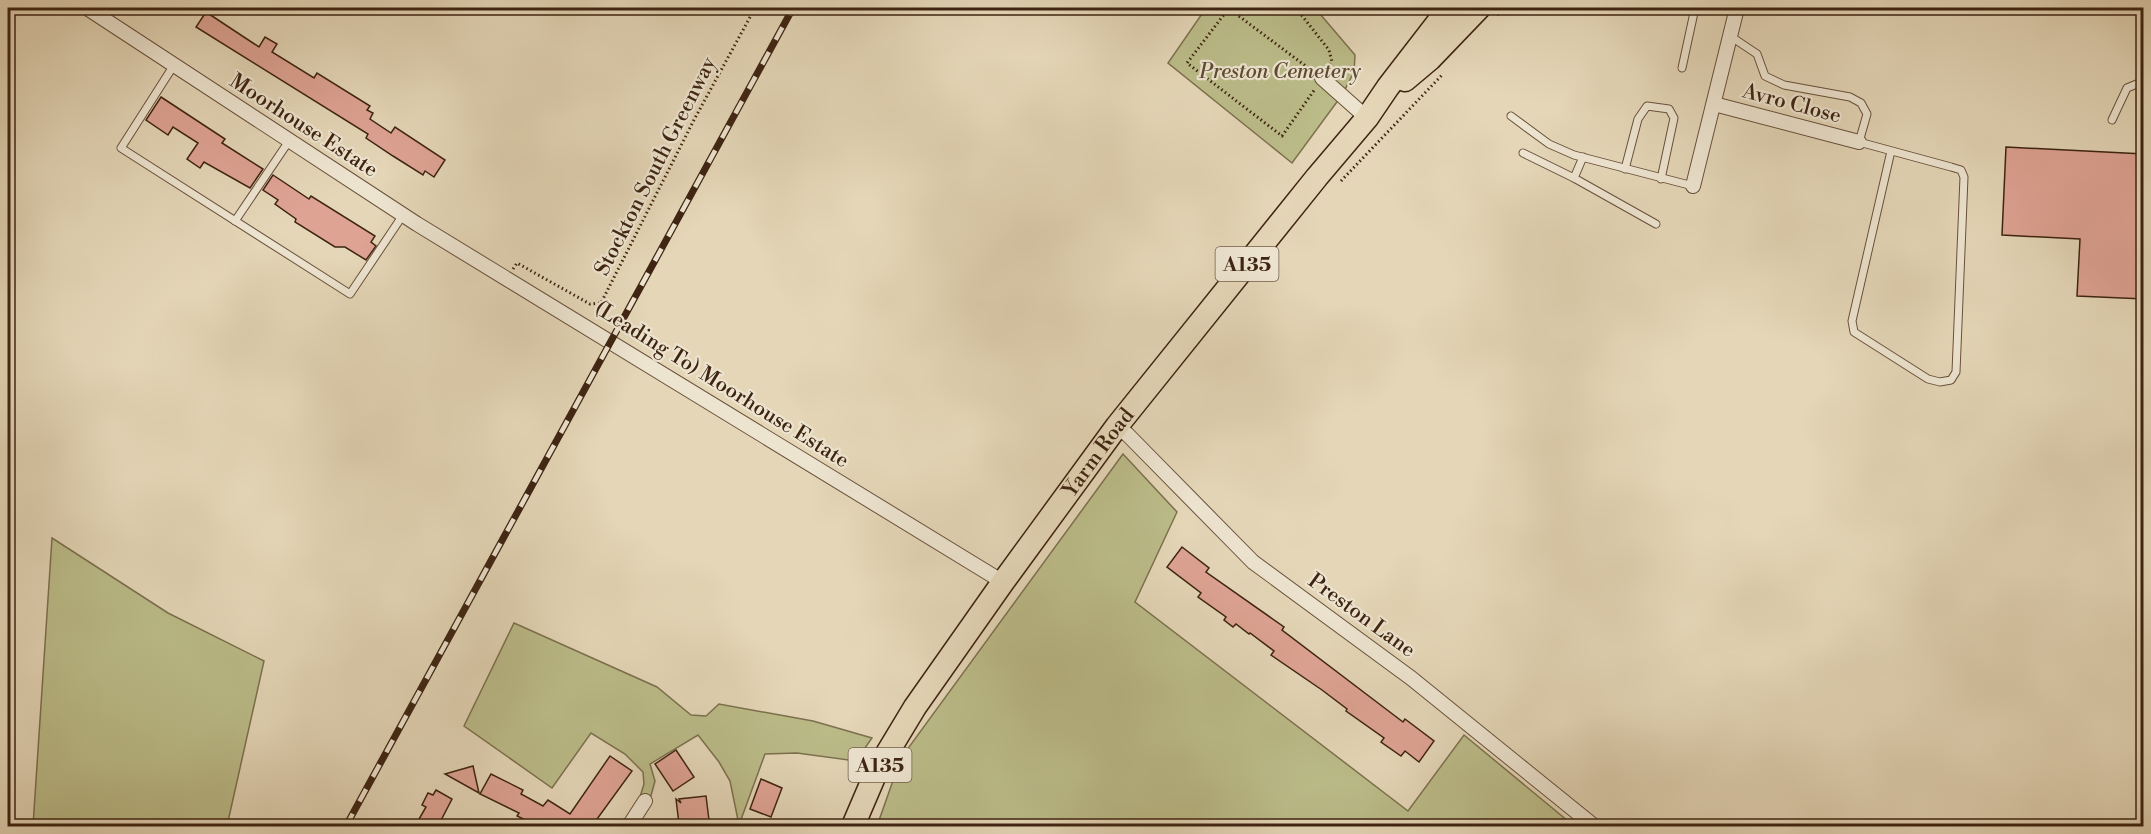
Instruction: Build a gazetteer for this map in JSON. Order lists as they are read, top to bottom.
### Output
{
  "streets": {
    "main road": ["A135", "Yarm Road"],
    "street": [
      "Avro Close",
      "Moorhouse Estate",
      "(Leading To) Moorhouse Estate",
      "Preston Lane"
    ],
    "path": ["Stockton South Greenway"]
  },
  "crossings": [
    ["Moorhouse Estate", "(Leading To) Moorhouse Estate"],
    ["Stockton South Greenway", "(Leading To) Moorhouse Estate"],
    ["A135", "Yarm Road"],
    ["(Leading To) Moorhouse Estate", "Yarm Road"],
    ["Yarm Road", "Preston Lane"]
  ],
  "parks": ["Preston Cemetery"]
}
